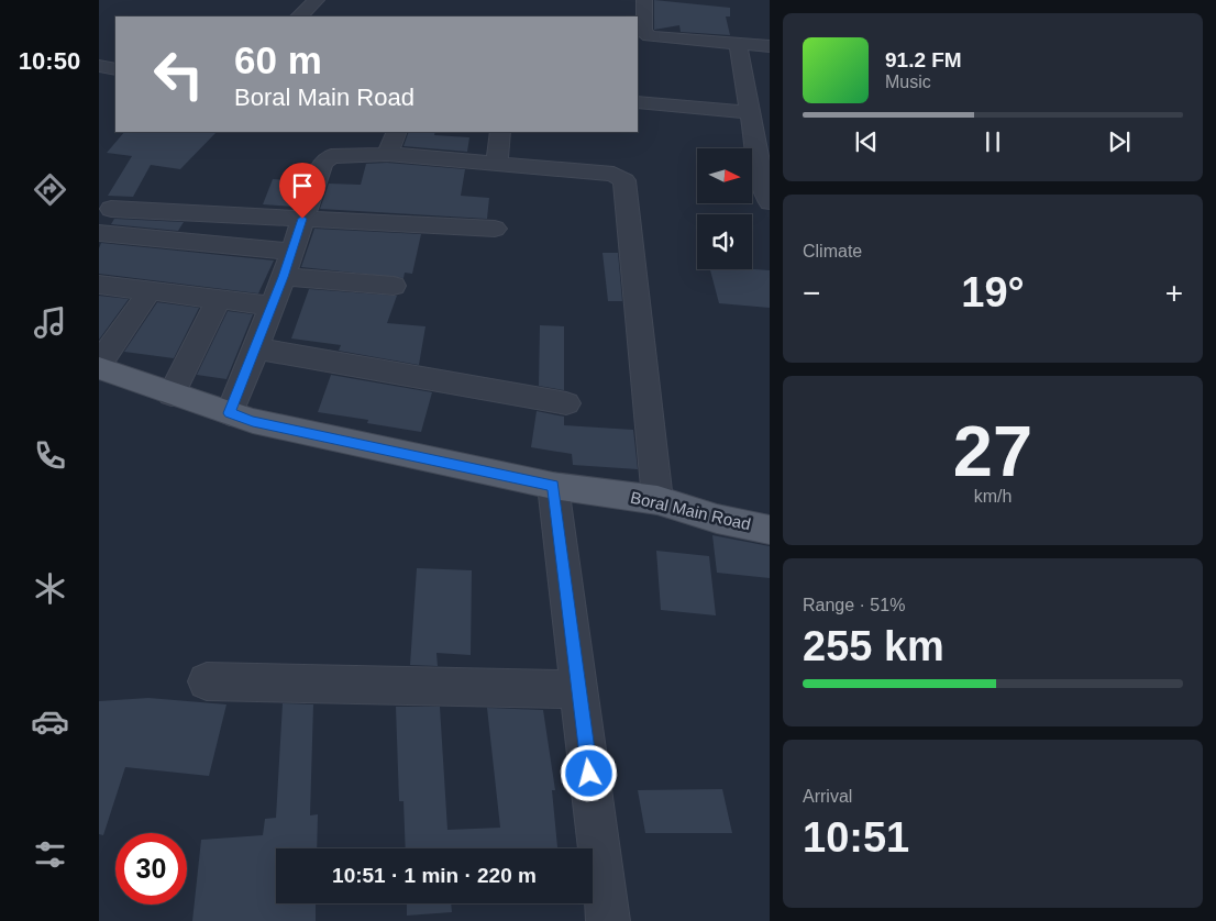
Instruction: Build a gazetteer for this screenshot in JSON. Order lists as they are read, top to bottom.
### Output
{
  "streets": {
    "main road": ["Boral Main Road"]
  },
  "north": "right",
  "page": {
    "tabs": "10:50",
    "turn": ["60 m", "Boral Main Road"],
    "song": ["91.2 FM", "Music"],
    "tile": [
      "Climate",
      ["27", "km/h"],
      ["Range · 51%", "255 km"],
      ["Arrival", "10:51"]
    ],
    "heat": ["−", "19°", "+"],
    "limit": "30",
    "trip": "10:51 · 1 min · 220 m"
  }
}
